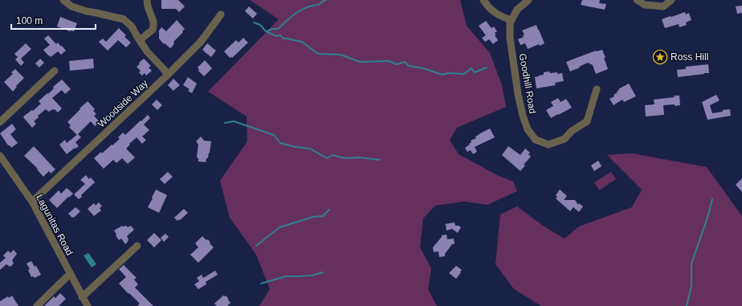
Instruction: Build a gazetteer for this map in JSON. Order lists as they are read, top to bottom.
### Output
{
  "streets": {
    "street": ["Goodhill Road", "Woodside Way", "Lagunitas Road"]
  },
  "crossings": [
    ["Woodside Way", "Lagunitas Road"]
  ],
  "places": {
    "place": ["Ross Hill"]
  },
  "scale_bar": "100 m"
}
